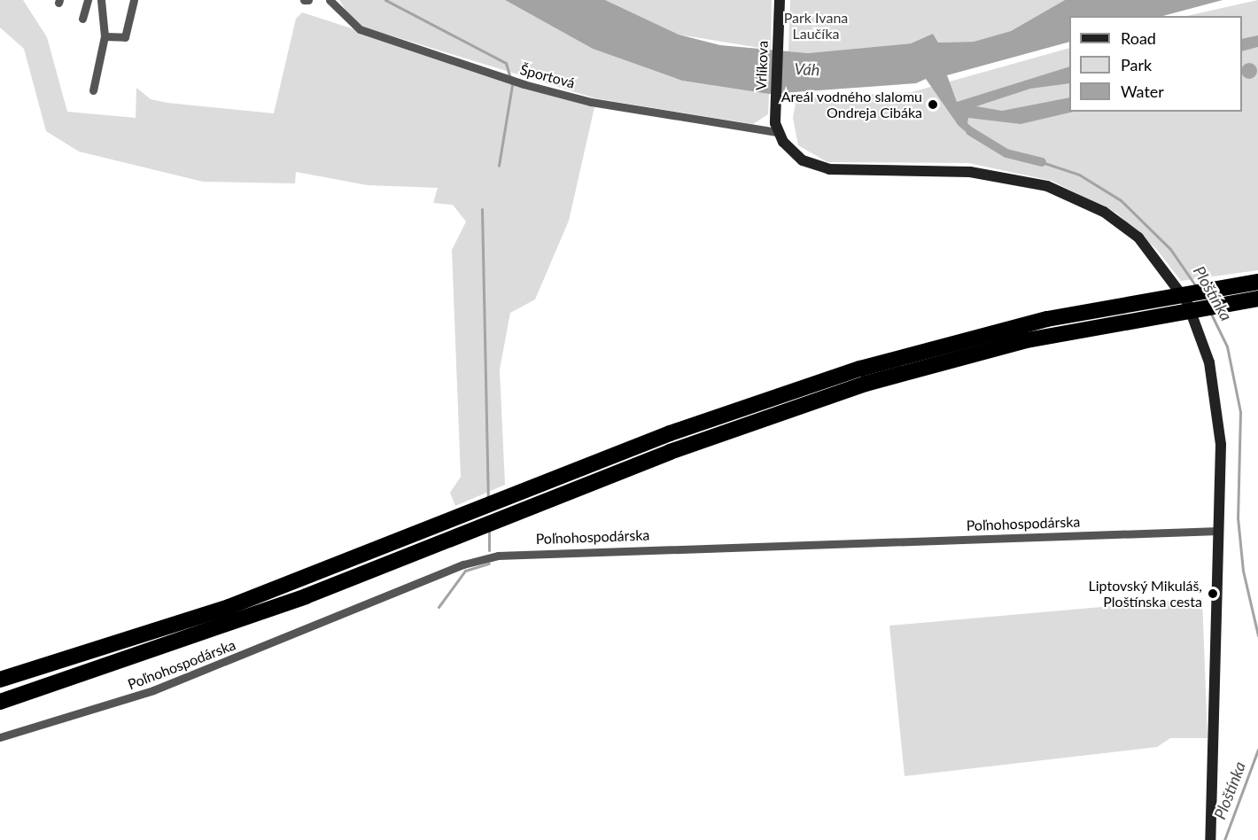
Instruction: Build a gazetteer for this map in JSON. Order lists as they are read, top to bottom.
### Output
{
  "streets": {
    "street": ["Vrlíkova", "Športová", "Poľnohospodárska"]
  },
  "crossings": [
    ["Vrlíkova", "Športová"]
  ],
  "water": ["Váh", "Ploštínka"],
  "parks": ["Park Ivana Laučíka"],
  "places": ["Areál vodného slalomu Ondreja Cibáka", "Liptovský Mikuláš, Ploštínska cesta"],
  "legend": ["Road", "Park", "Water"]
}
